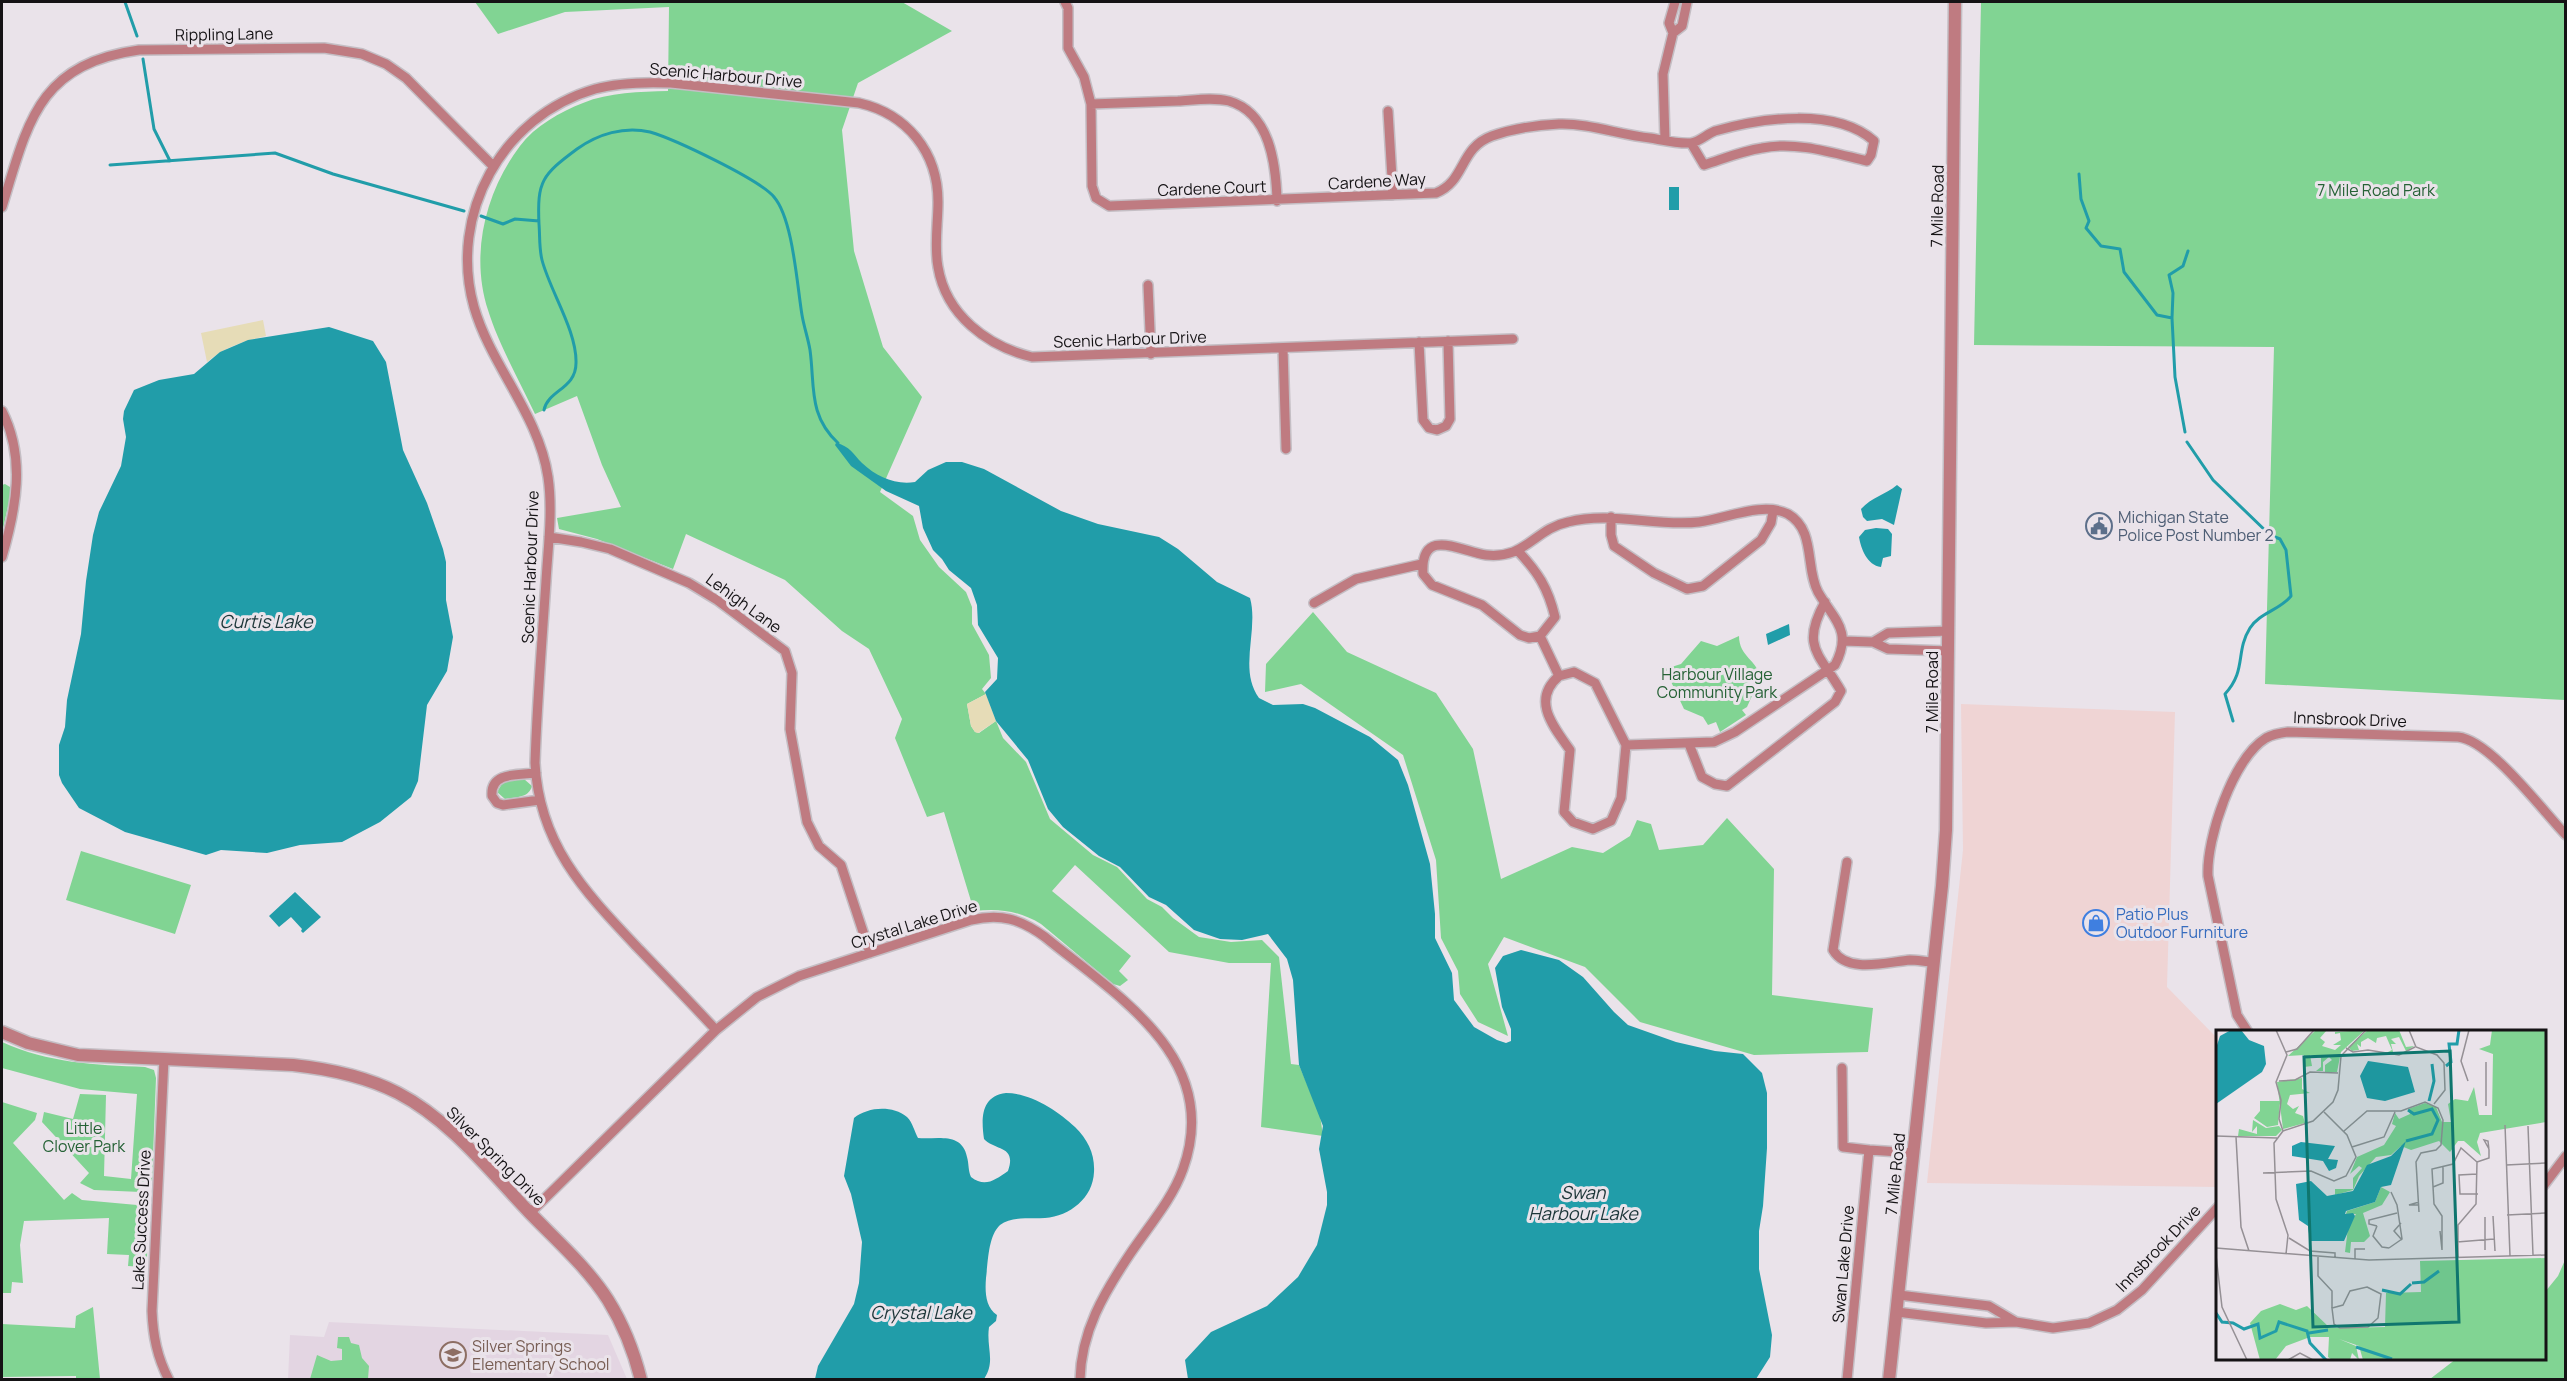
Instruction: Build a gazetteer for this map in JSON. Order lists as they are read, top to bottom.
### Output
{
  "streets": {
    "street": [
      "Rippling Lane",
      "Scenic Harbour Drive",
      "Cardene Way",
      "Cardene Court",
      "7 Mile Road",
      "Lehigh Lane",
      "Innsbrook Drive",
      "Crystal Lake Drive",
      "Silver Spring Drive",
      "Lake Success Drive",
      "Swan Lake Drive"
    ]
  },
  "crossings": [
    ["Rippling Lane", "Scenic Harbour Drive"],
    ["Scenic Harbour Drive", "Lehigh Lane"],
    ["Scenic Harbour Drive", "Crystal Lake Drive"],
    ["Cardene Way", "Cardene Court"],
    ["7 Mile Road", "Innsbrook Drive"],
    ["Lehigh Lane", "Crystal Lake Drive"],
    ["Crystal Lake Drive", "Silver Spring Drive"],
    ["Silver Spring Drive", "Lake Success Drive"]
  ],
  "water": ["Curtis Lake", "Swan Harbour Lake", "Crystal Lake"],
  "parks": ["7 Mile Road Park", "Harbour Village Community Park", "Little Clover Park"],
  "places": {
    "public building": ["Michigan State Police Post Number 2"],
    "shop": ["Patio Plus Outdoor Furniture"],
    "school or university": ["Silver Springs Elementary School"]
  }
}
